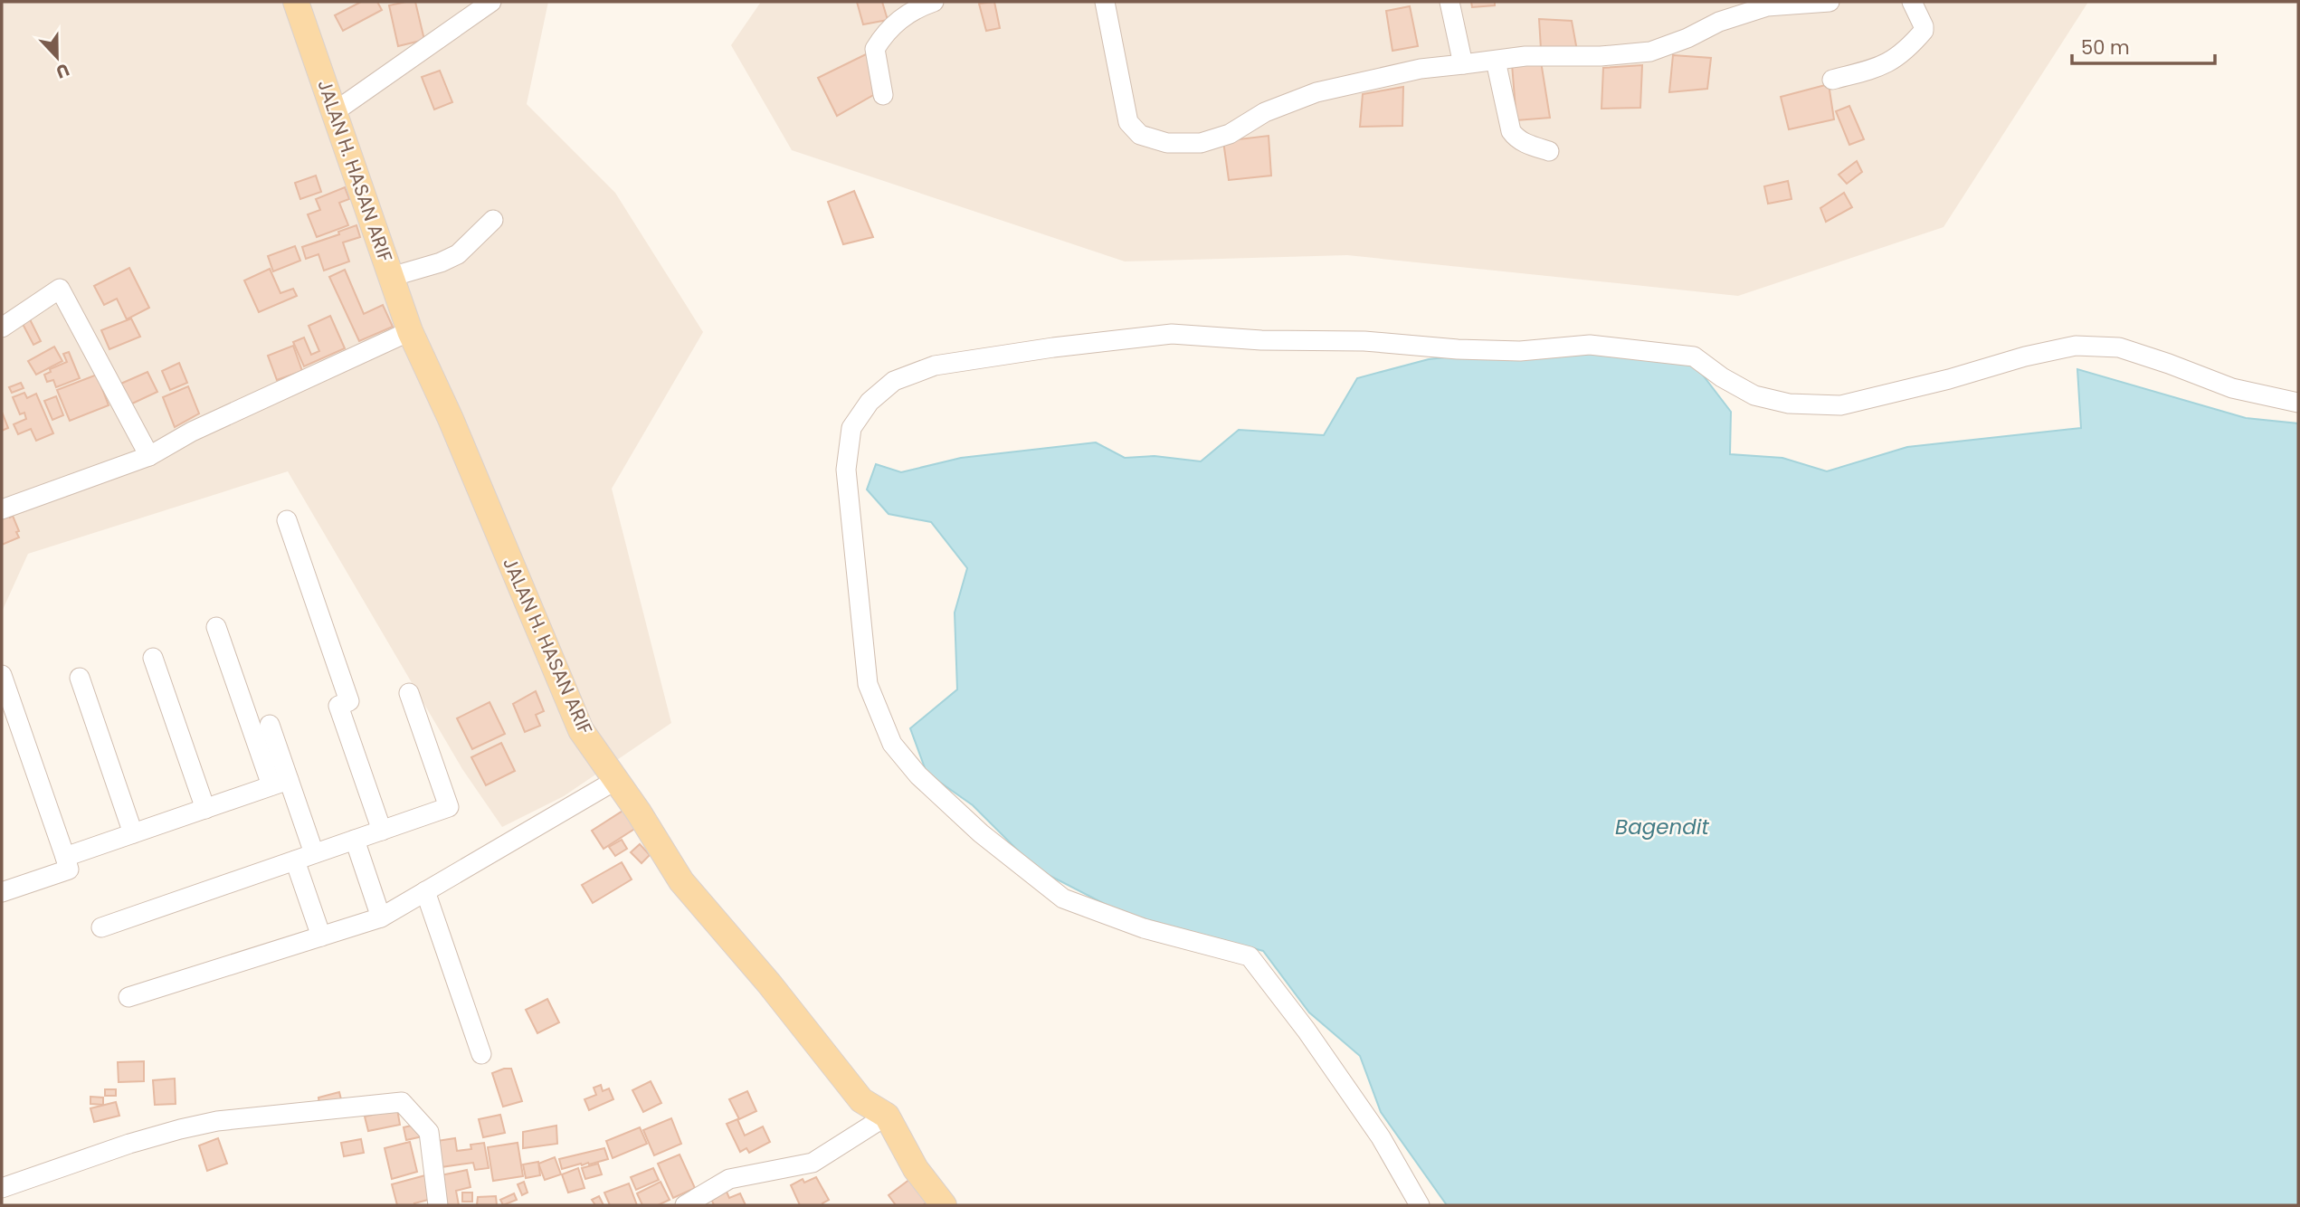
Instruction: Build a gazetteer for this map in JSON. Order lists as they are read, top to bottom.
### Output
{
  "streets": {
    "main road": ["JALAN H. HASAN ARIF"]
  },
  "water": ["Bagendit"],
  "scale_bar": "50 m",
  "north": "bottom"
}
